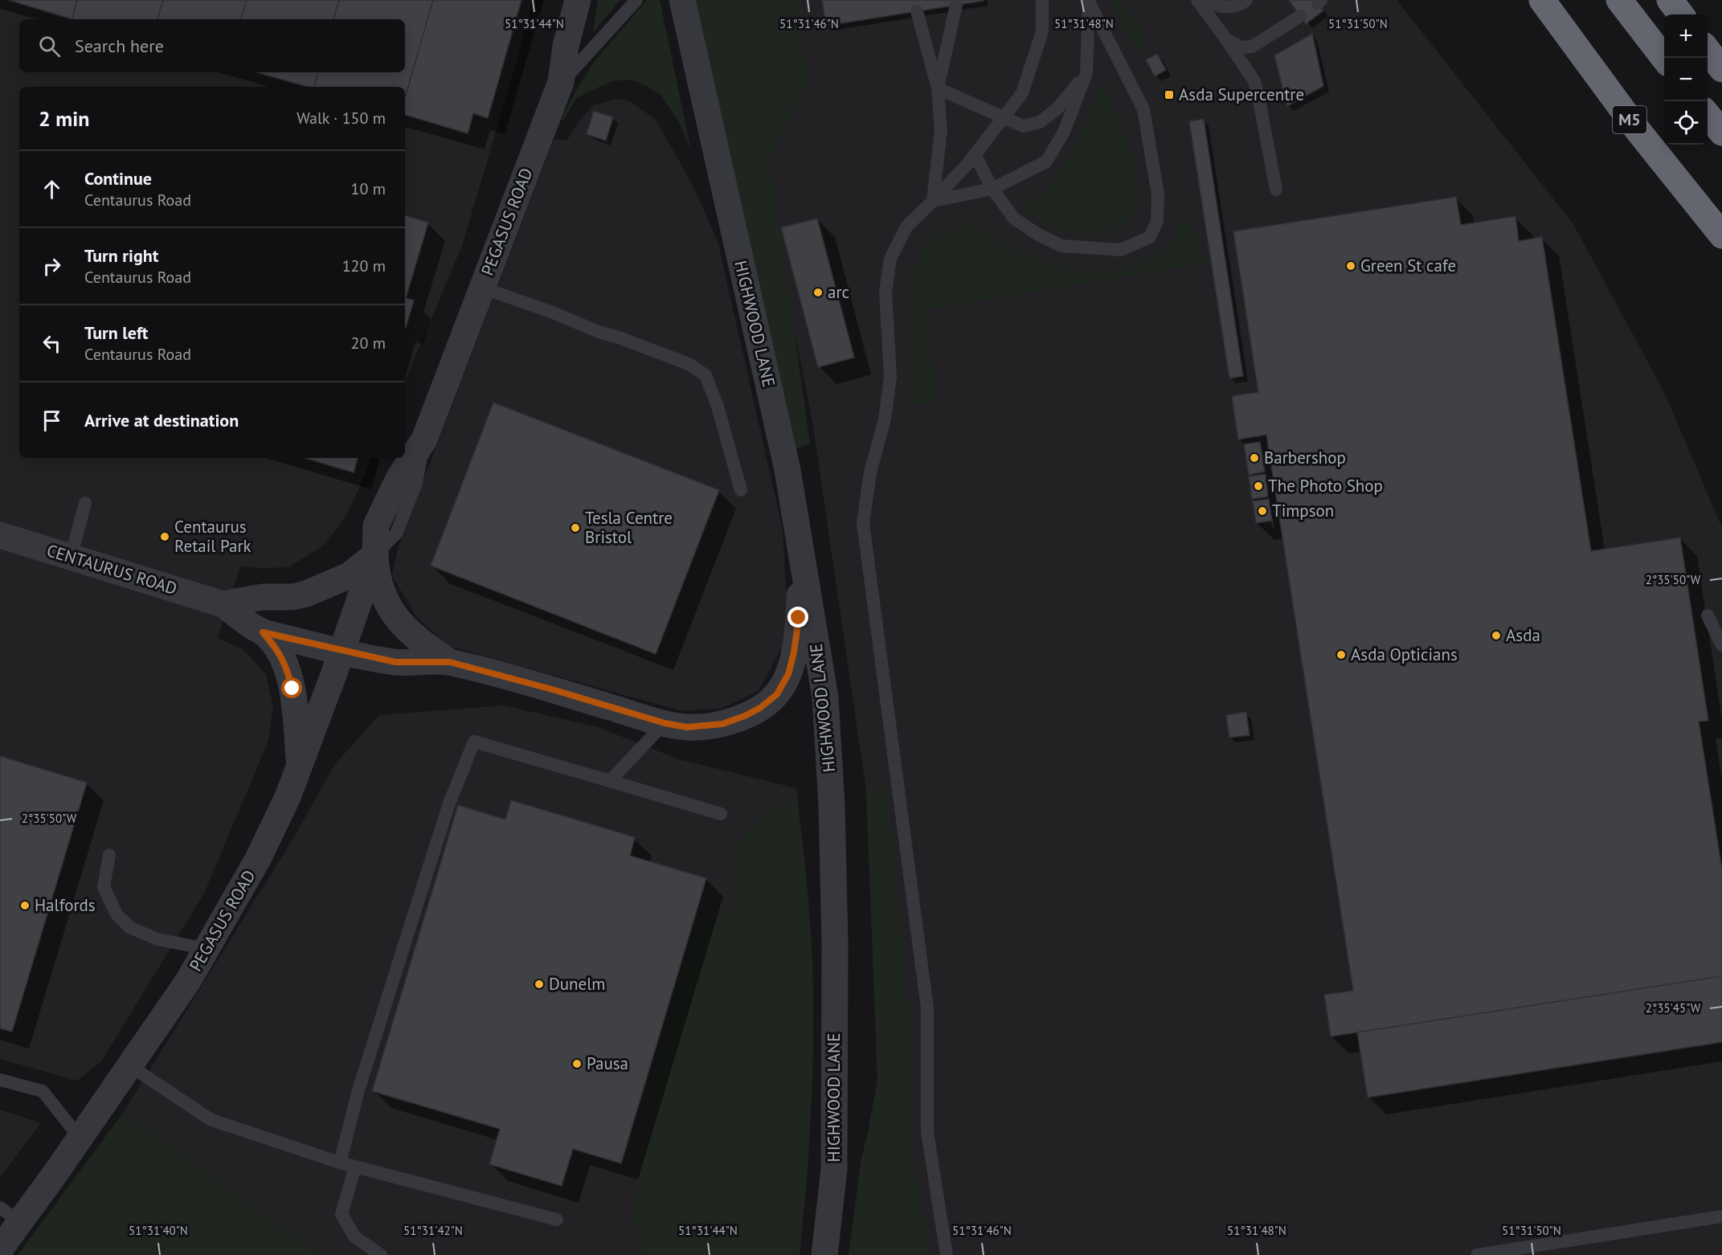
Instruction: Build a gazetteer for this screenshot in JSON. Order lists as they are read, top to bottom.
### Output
{
  "streets": {
    "highway": ["M5"],
    "street": ["PEGASUS ROAD", "HIGHWOOD LANE", "CENTAURUS ROAD"]
  },
  "crossings": [
    ["PEGASUS ROAD", "CENTAURUS ROAD"],
    ["HIGHWOOD LANE", "CENTAURUS ROAD"]
  ],
  "places": {
    "transit": ["Asda Supercentre"],
    "other": [
      "Green St cafe",
      "arc",
      "Barbershop",
      "The Photo Shop",
      "Timpson",
      "Tesla Centre Bristol",
      "Centaurus Retail Park",
      "Asda",
      "Asda Opticians",
      "Halfords",
      "Dunelm",
      "Pausa"
    ]
  },
  "page": {
    "map_buttons": ["+", "−"],
    "search": "Search here",
    "heading": ["2 min", "Walk · 150 m"],
    "list": [
      ["Continue", "Centaurus Road", "10 m"],
      ["Turn right", "Centaurus Road", "120 m"],
      ["Turn left", "Centaurus Road", "20 m"],
      "Arrive at destination"
    ]
  },
  "coordinates": [
    "51°31'44\"N",
    "51°31'46\"N",
    "51°31'48\"N",
    "51°31'50\"N",
    "2°35'50\"W",
    "2°35'45\"W",
    "51°31'40\"N",
    "51°31'42\"N"
  ]
}
